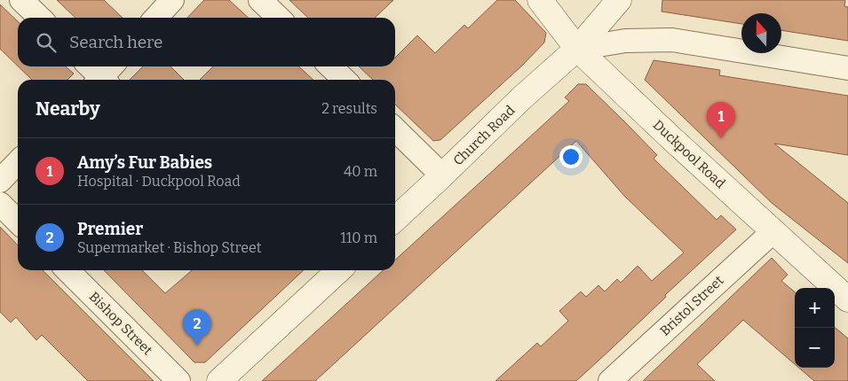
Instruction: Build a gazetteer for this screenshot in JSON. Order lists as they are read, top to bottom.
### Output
{
  "streets": {
    "street": [
      "Church Road",
      "Duckpool Road",
      "Bristol Street",
      "Bishop Street"
    ]
  },
  "crossings": [
    ["Church Road", "Duckpool Road"],
    ["Duckpool Road", "Bristol Street"]
  ],
  "north": "top",
  "page": {
    "search": "Search here",
    "heading": ["Nearby", "2 results"],
    "pins": ["1", "2"],
    "list": [
      {
        "mark": "1",
        "name": "Amy’s Fur Babies",
        "note": "Hospital · Duckpool Road",
        "value": "40 m"
      },
      {
        "mark": "2",
        "name": "Premier",
        "note": "Supermarket · Bishop Street",
        "value": "110 m"
      }
    ],
    "map_buttons": ["+", "−"]
  }
}
